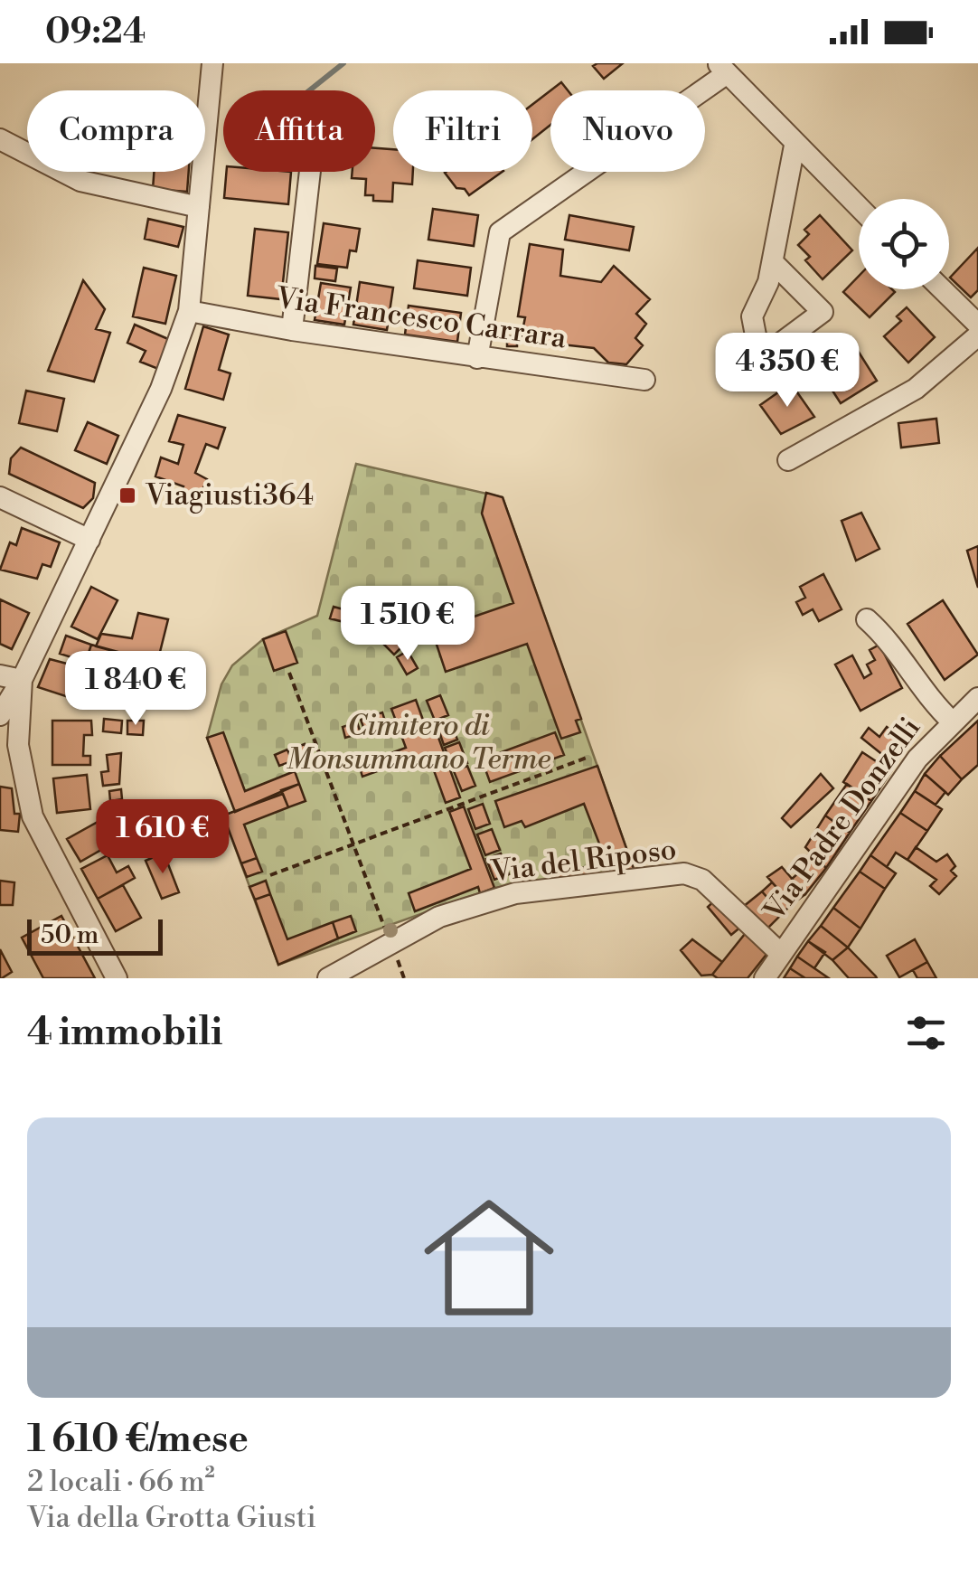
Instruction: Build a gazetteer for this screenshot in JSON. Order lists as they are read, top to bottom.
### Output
{
  "streets": {
    "street": ["Via Francesco Carrara", "Via Padre Donzelli", "Via del Riposo"]
  },
  "crossings": [
    ["Via Padre Donzelli", "Via del Riposo"]
  ],
  "parks": ["Cimitero di Monsummano Terme"],
  "places": {
    "transit": ["Viagiusti364"]
  },
  "scale_bar": "50 m",
  "page": {
    "status": "09:24",
    "chip": [
      "Compra",
      "Affitta",
      "Filtri",
      "Nuovo"
    ],
    "price": [
      "4 350 €",
      "1 510 €",
      "1 840 €",
      "1 610 €"
    ],
    "scale": "50 m",
    "heading": "4 immobili",
    "list": [
      {
        "name": "1 610 €/mese",
        "note": "2 locali · 66 m² · Via della Grotta Giusti"
      }
    ]
  }
}
